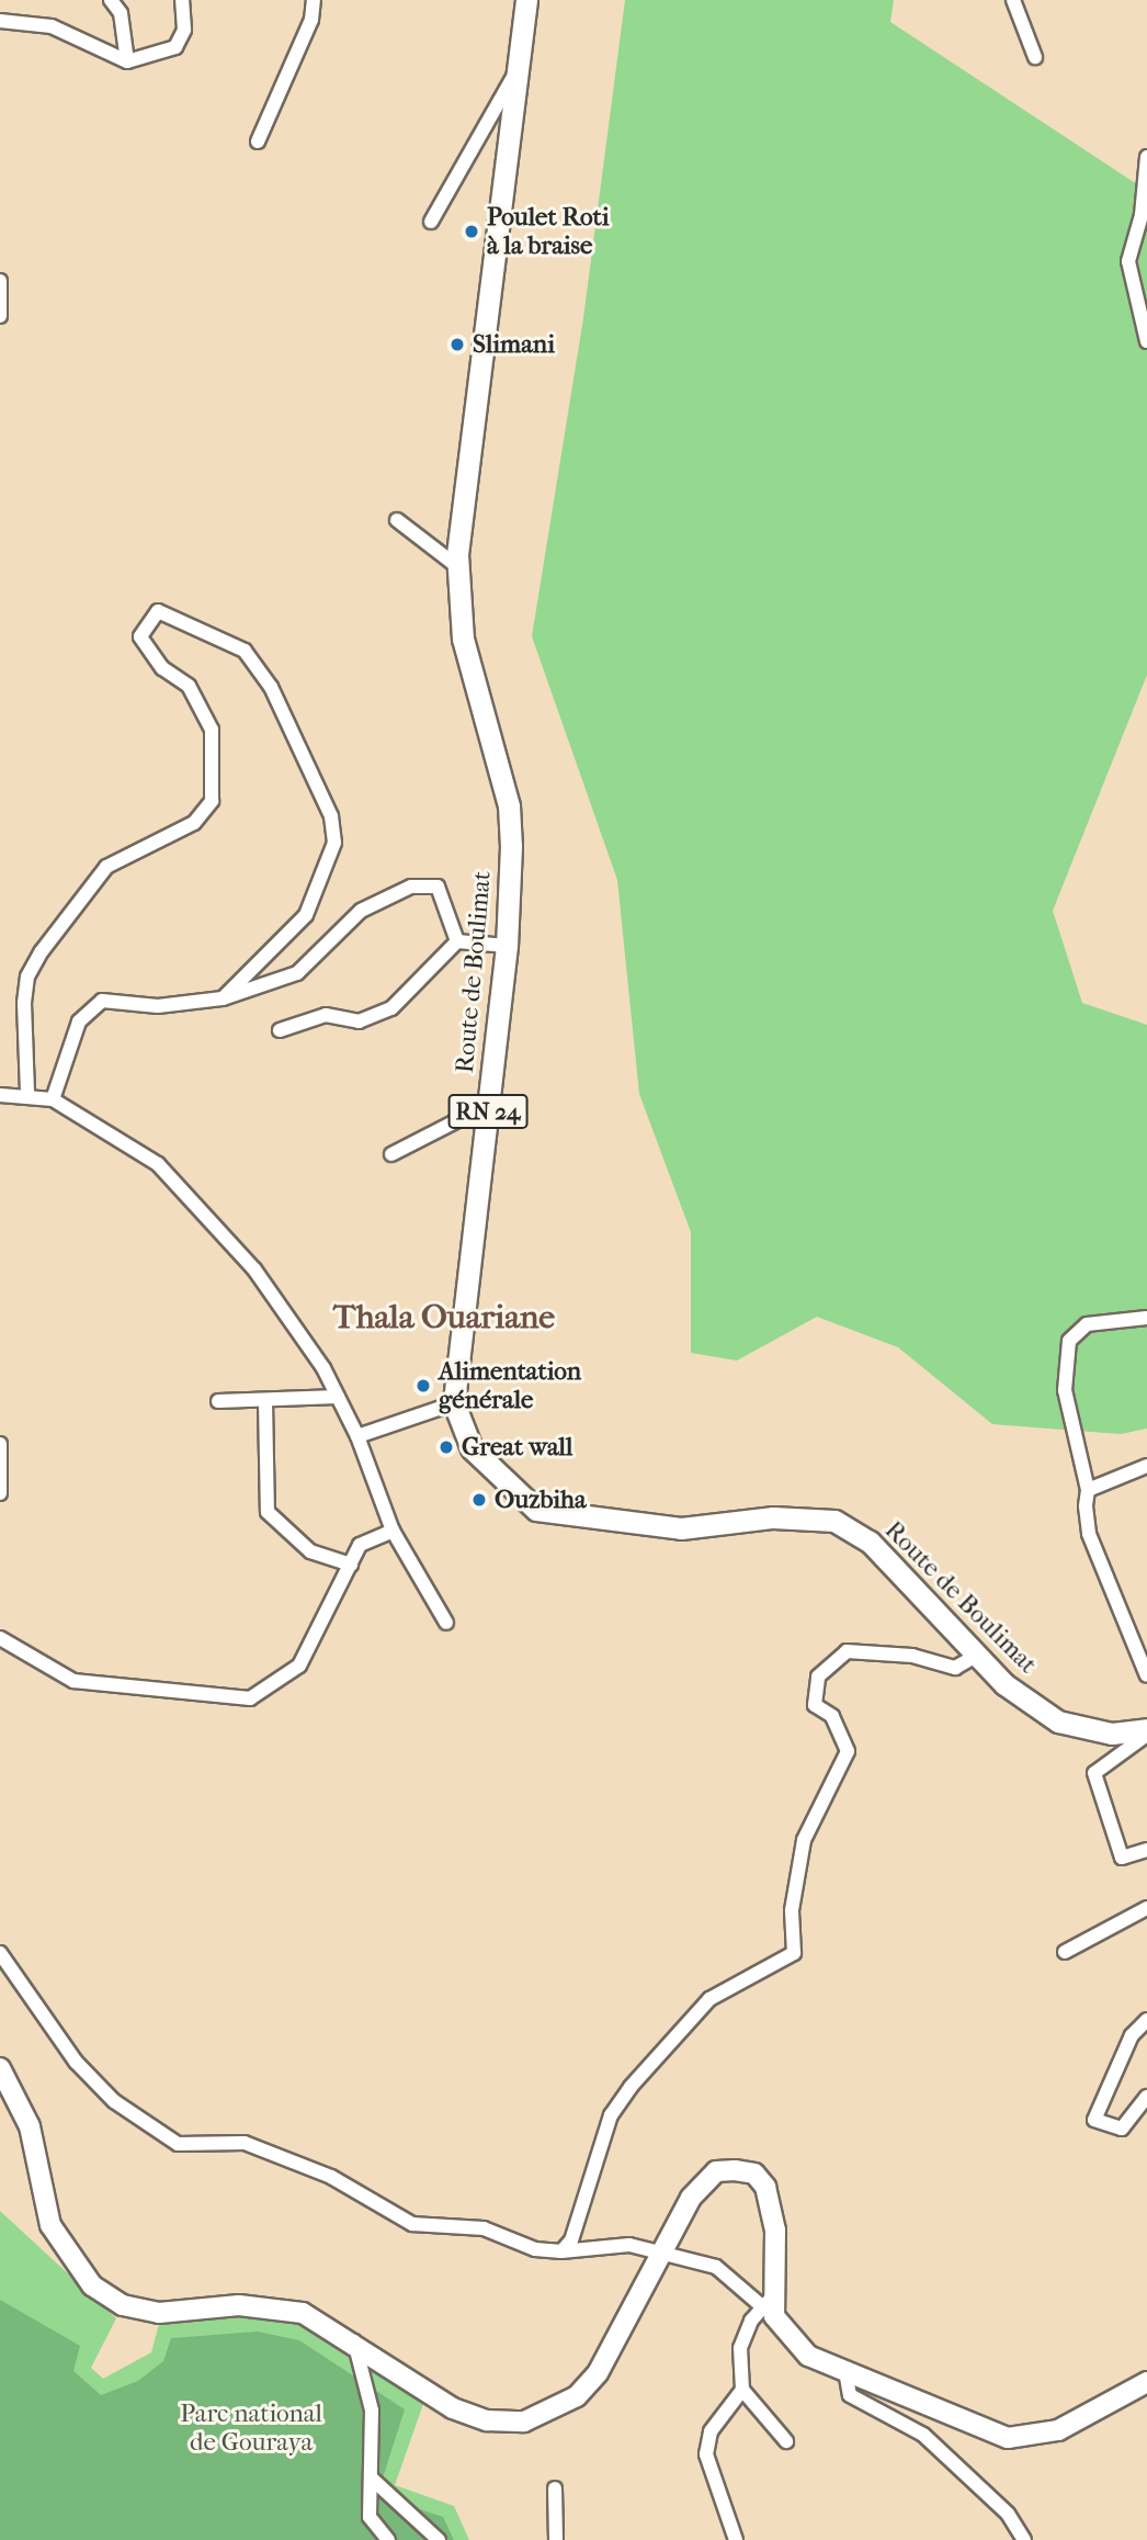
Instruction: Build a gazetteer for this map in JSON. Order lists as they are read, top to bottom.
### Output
{
  "streets": {
    "main road": ["Route de Boulimat", "RN 24"]
  },
  "districts": ["Thala Ouariane"],
  "parks": ["Parc national de Gouraya"],
  "places": [
    "Poulet Roti à la braise",
    "Slimani",
    "Alimentation générale",
    "Great wall",
    "Ouzbiha"
  ]
}
